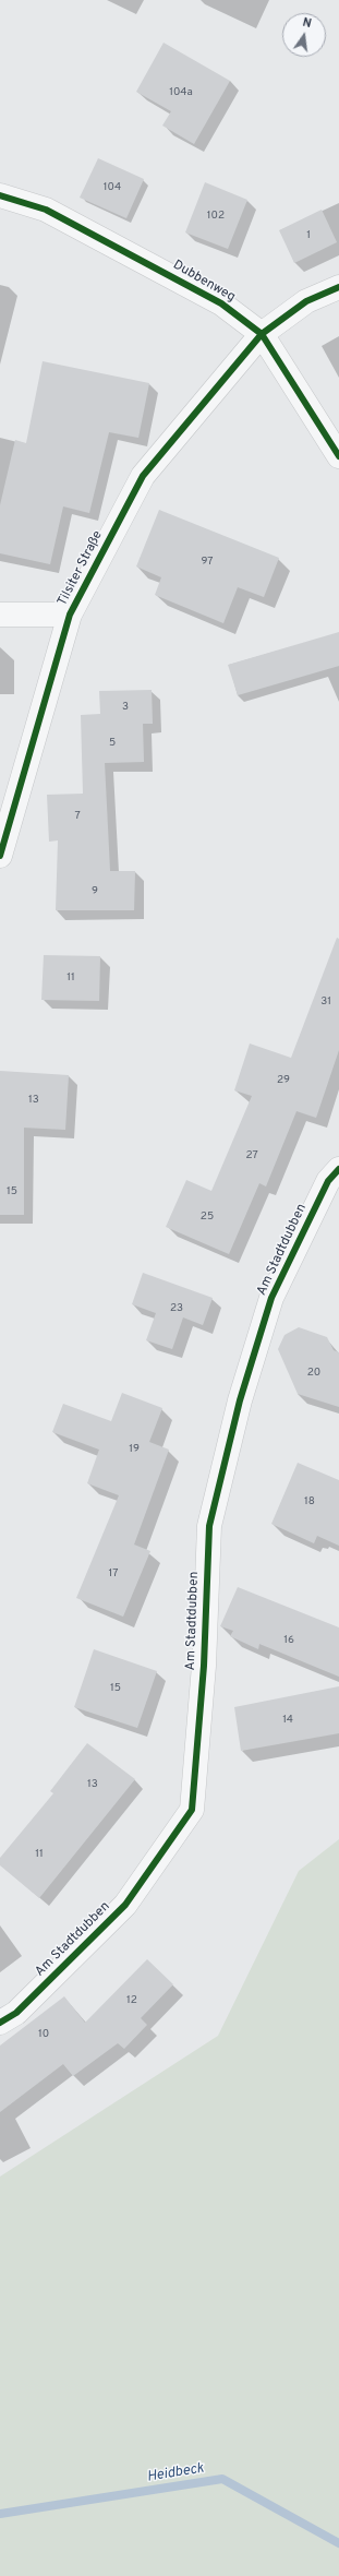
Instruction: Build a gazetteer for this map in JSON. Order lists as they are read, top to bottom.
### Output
{
  "streets": {
    "street": ["Dubbenweg", "Tilsiter Straße", "Am Stadtdubben"]
  },
  "crossings": [
    ["Dubbenweg", "Tilsiter Straße"]
  ],
  "water": ["Heidbeck"],
  "house_numbers": [
    "104a",
    "104",
    "102",
    "1",
    "97",
    "3",
    "5",
    "7",
    "9",
    "11",
    "31",
    "29",
    "13",
    "27",
    "15",
    "25",
    "23",
    "20",
    "19",
    "18",
    "17",
    "16",
    "15",
    "14",
    "13",
    "11",
    "12",
    "10"
  ],
  "north": "top"
}
